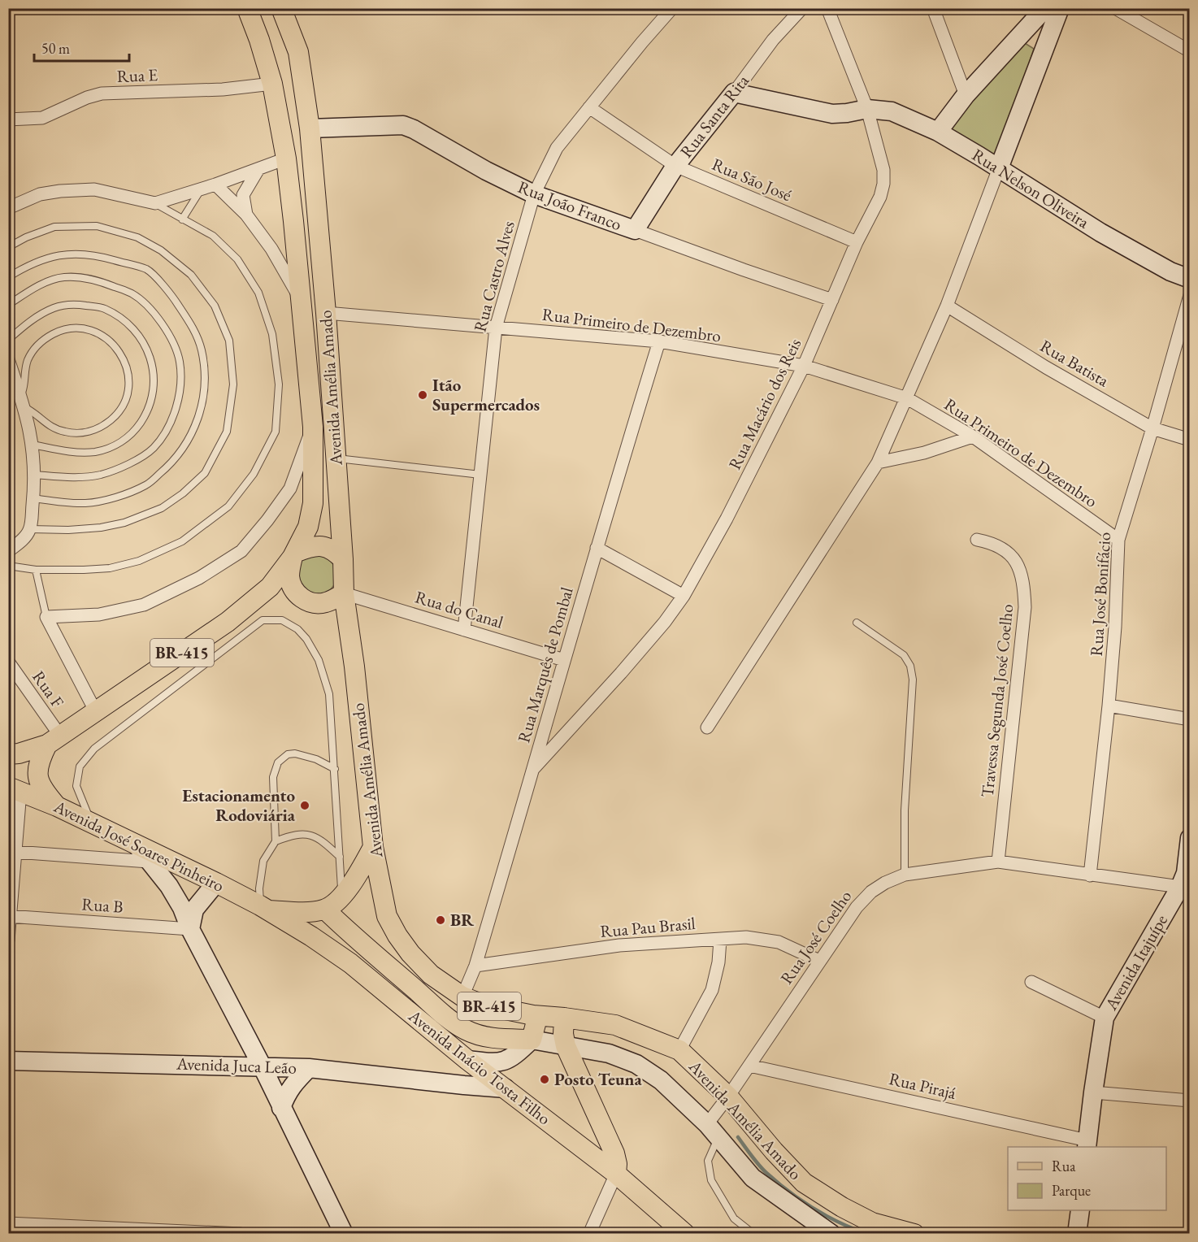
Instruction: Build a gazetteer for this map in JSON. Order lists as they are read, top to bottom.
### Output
{
  "streets": {
    "main road": [
      "Avenida Amélia Amado",
      "BR-415",
      "Avenida José Soares Pinheiro",
      "Avenida Inácio Tosta Filho"
    ],
    "street": [
      "Rua E",
      "Rua Santa Rita",
      "Rua São José",
      "Rua Nelson Oliveira",
      "Rua João Franco",
      "Rua Castro Alves",
      "Rua Primeiro de Dezembro",
      "Rua Batista",
      "Rua Macário dos Reis",
      "Rua José Bonifácio",
      "Rua do Canal",
      "Rua Marquês de Pombal",
      "Rua F",
      "Travessa Segunda José Coelho",
      "Rua B",
      "Rua Pau Brasil",
      "Rua José Coelho",
      "Avenida Itajuípe",
      "Avenida Juca Leão",
      "Rua Pirajá"
    ]
  },
  "crossings": [
    ["Rua E", "Avenida Amélia Amado"],
    ["Rua Santa Rita", "Rua São José"],
    ["Rua Santa Rita", "Rua Nelson Oliveira"],
    ["Rua Santa Rita", "Rua João Franco"],
    ["Rua São José", "Rua Castro Alves"],
    ["Rua São José", "Rua Macário dos Reis"],
    ["Rua Nelson Oliveira", "Rua Macário dos Reis"],
    ["Rua João Franco", "Rua Castro Alves"],
    ["Rua João Franco", "Avenida Amélia Amado"],
    ["Rua João Franco", "Rua Macário dos Reis"],
    ["Rua Castro Alves", "Rua Primeiro de Dezembro"],
    ["Rua Castro Alves", "Rua do Canal"],
    ["Rua Primeiro de Dezembro", "Avenida Amélia Amado"],
    ["Rua Primeiro de Dezembro", "Rua Macário dos Reis"],
    ["Rua Primeiro de Dezembro", "Rua José Bonifácio"],
    ["Rua Primeiro de Dezembro", "Rua Marquês de Pombal"],
    ["Rua Batista", "Rua José Bonifácio"],
    ["Avenida Amélia Amado", "Rua do Canal"],
    ["Avenida Amélia Amado", "BR-415"],
    ["Avenida Amélia Amado", "Rua Marquês de Pombal"],
    ["Avenida Amélia Amado", "Rua F"],
    ["Avenida Amélia Amado", "Rua José Coelho"],
    ["Rua Macário dos Reis", "Rua Marquês de Pombal"],
    ["Rua José Bonifácio", "Rua José Coelho"],
    ["Rua do Canal", "Rua Marquês de Pombal"],
    ["BR-415", "Rua F"],
    ["BR-415", "Avenida Inácio Tosta Filho"],
    ["Rua Marquês de Pombal", "Rua Pau Brasil"],
    ["Travessa Segunda José Coelho", "Rua José Coelho"],
    ["Avenida José Soares Pinheiro", "Avenida Inácio Tosta Filho"],
    ["Rua Pau Brasil", "Rua José Coelho"],
    ["Rua José Coelho", "Avenida Itajuípe"],
    ["Rua José Coelho", "Rua Pirajá"],
    ["Avenida Itajuípe", "Rua Pirajá"],
    ["Avenida Juca Leão", "Avenida Inácio Tosta Filho"]
  ],
  "places": [
    "Itão Supermercados",
    "Estacionamento Rodoviária",
    "BR",
    "Posto Teuna"
  ],
  "legend": ["Rua", "Parque"],
  "scale_bar": "50 m"
}
